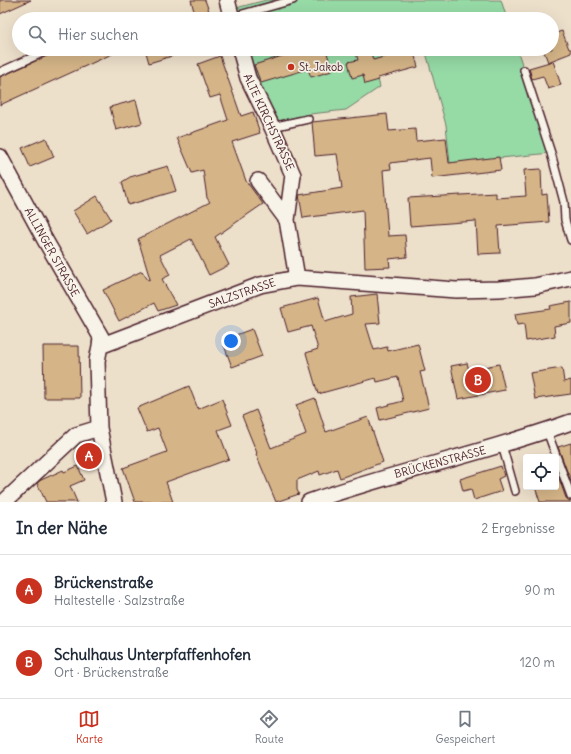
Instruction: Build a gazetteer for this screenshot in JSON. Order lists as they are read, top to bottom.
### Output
{
  "streets": {
    "street": [
      "ALTE KIRCHSTRASSE",
      "ALLINGER STRASSE",
      "SALZSTRASSE",
      "BRÜCKENSTRASSE"
    ]
  },
  "crossings": [
    ["ALTE KIRCHSTRASSE", "SALZSTRASSE"],
    ["ALLINGER STRASSE", "SALZSTRASSE"]
  ],
  "places": ["St. Jakob"],
  "page": {
    "search": "Hier suchen",
    "pins": ["B", "A"],
    "heading": ["In der Nähe", "2 Ergebnisse"],
    "list": [
      {
        "mark": "A",
        "name": "Brückenstraße",
        "note": "Haltestelle · Salzstraße",
        "value": "90 m"
      },
      {
        "mark": "B",
        "name": "Schulhaus Unterpfaffenhofen",
        "note": "Ort · Brückenstraße",
        "value": "120 m"
      }
    ],
    "nav": ["Karte", "Route", "Gespeichert"]
  }
}
